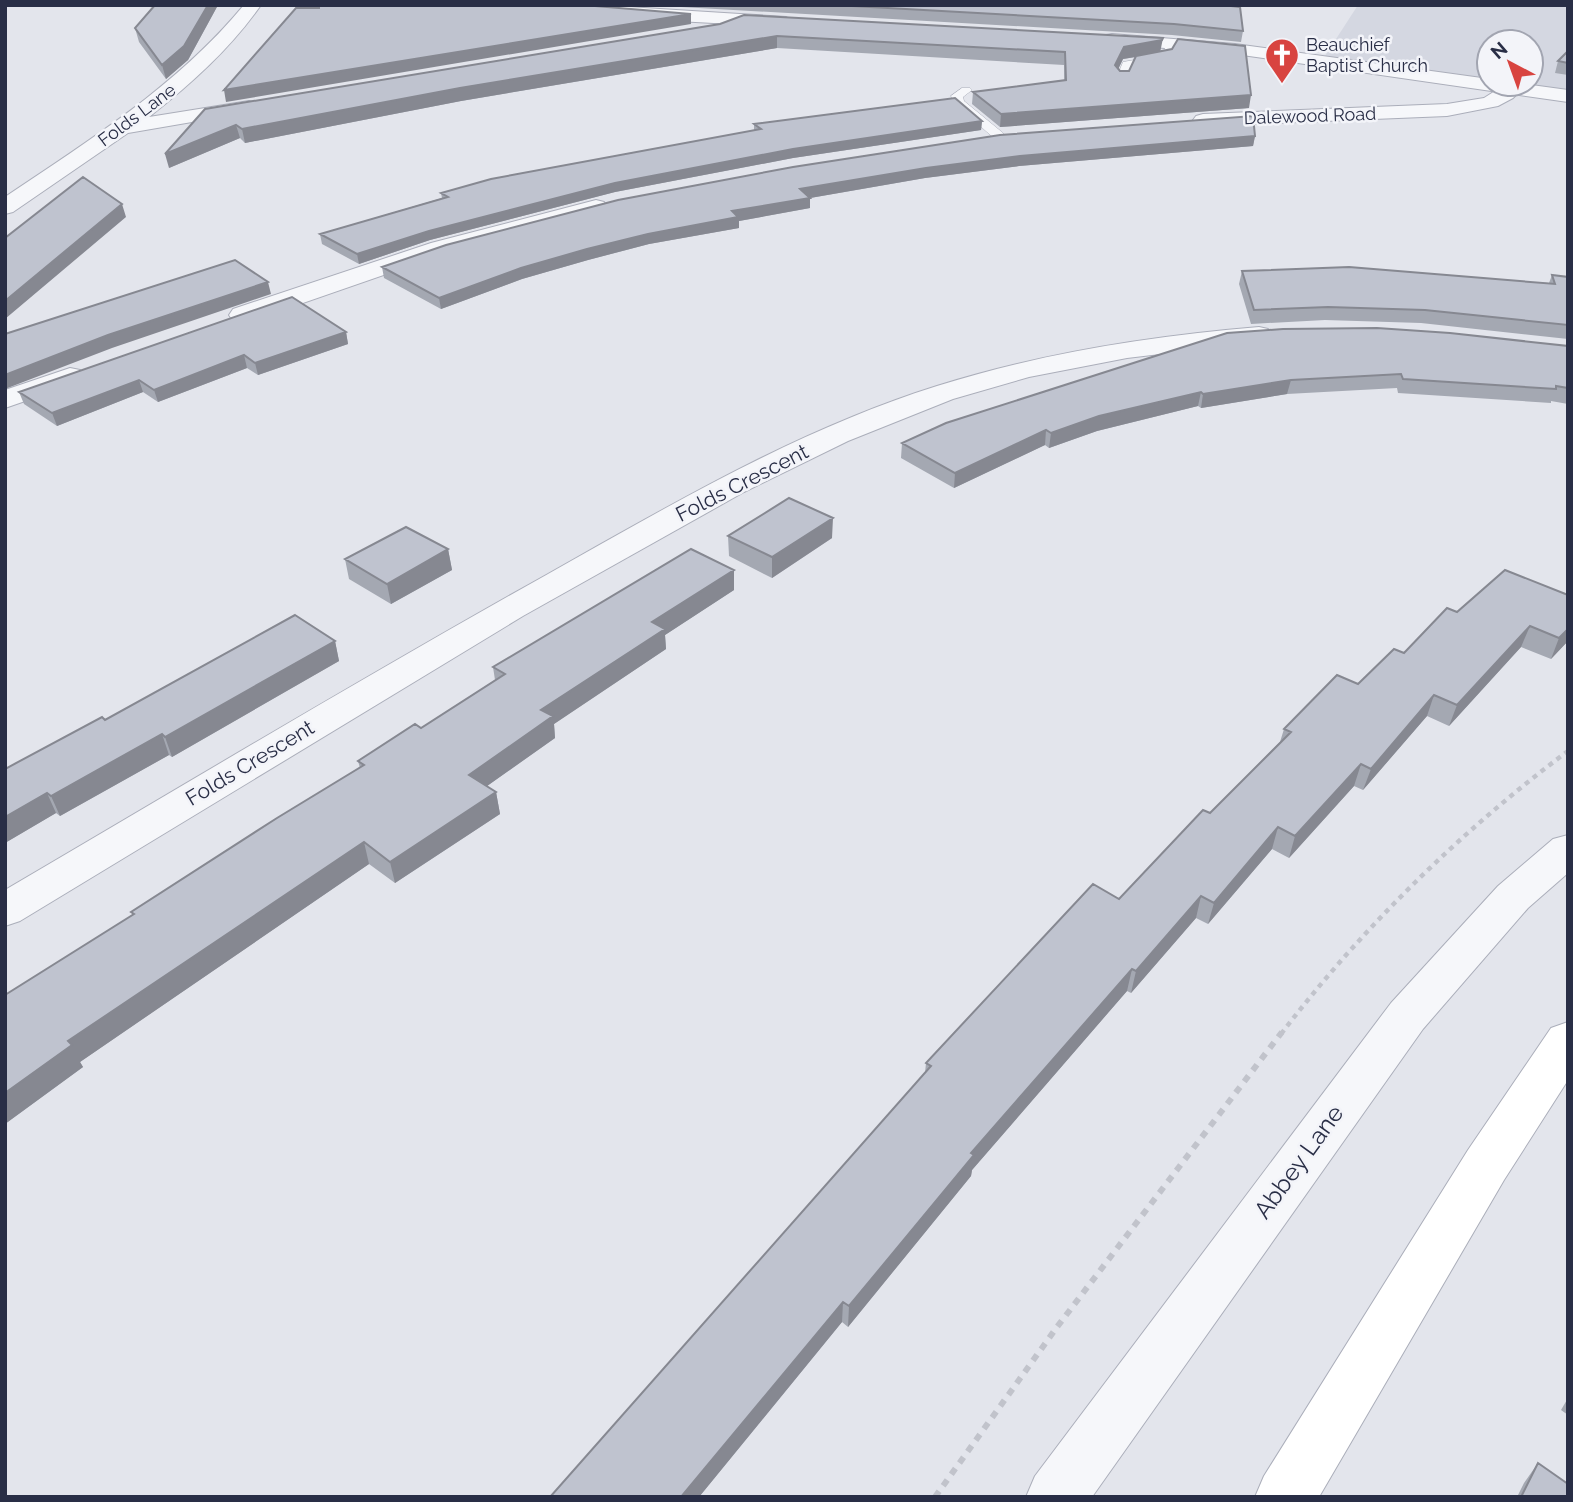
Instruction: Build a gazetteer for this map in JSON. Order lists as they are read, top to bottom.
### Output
{
  "streets": {
    "street": [
      "Folds Lane",
      "Dalewood Road",
      "Folds Crescent",
      "Abbey Lane"
    ]
  },
  "places": {
    "church": ["Beauchief Baptist Church"]
  },
  "north": "top left"
}
